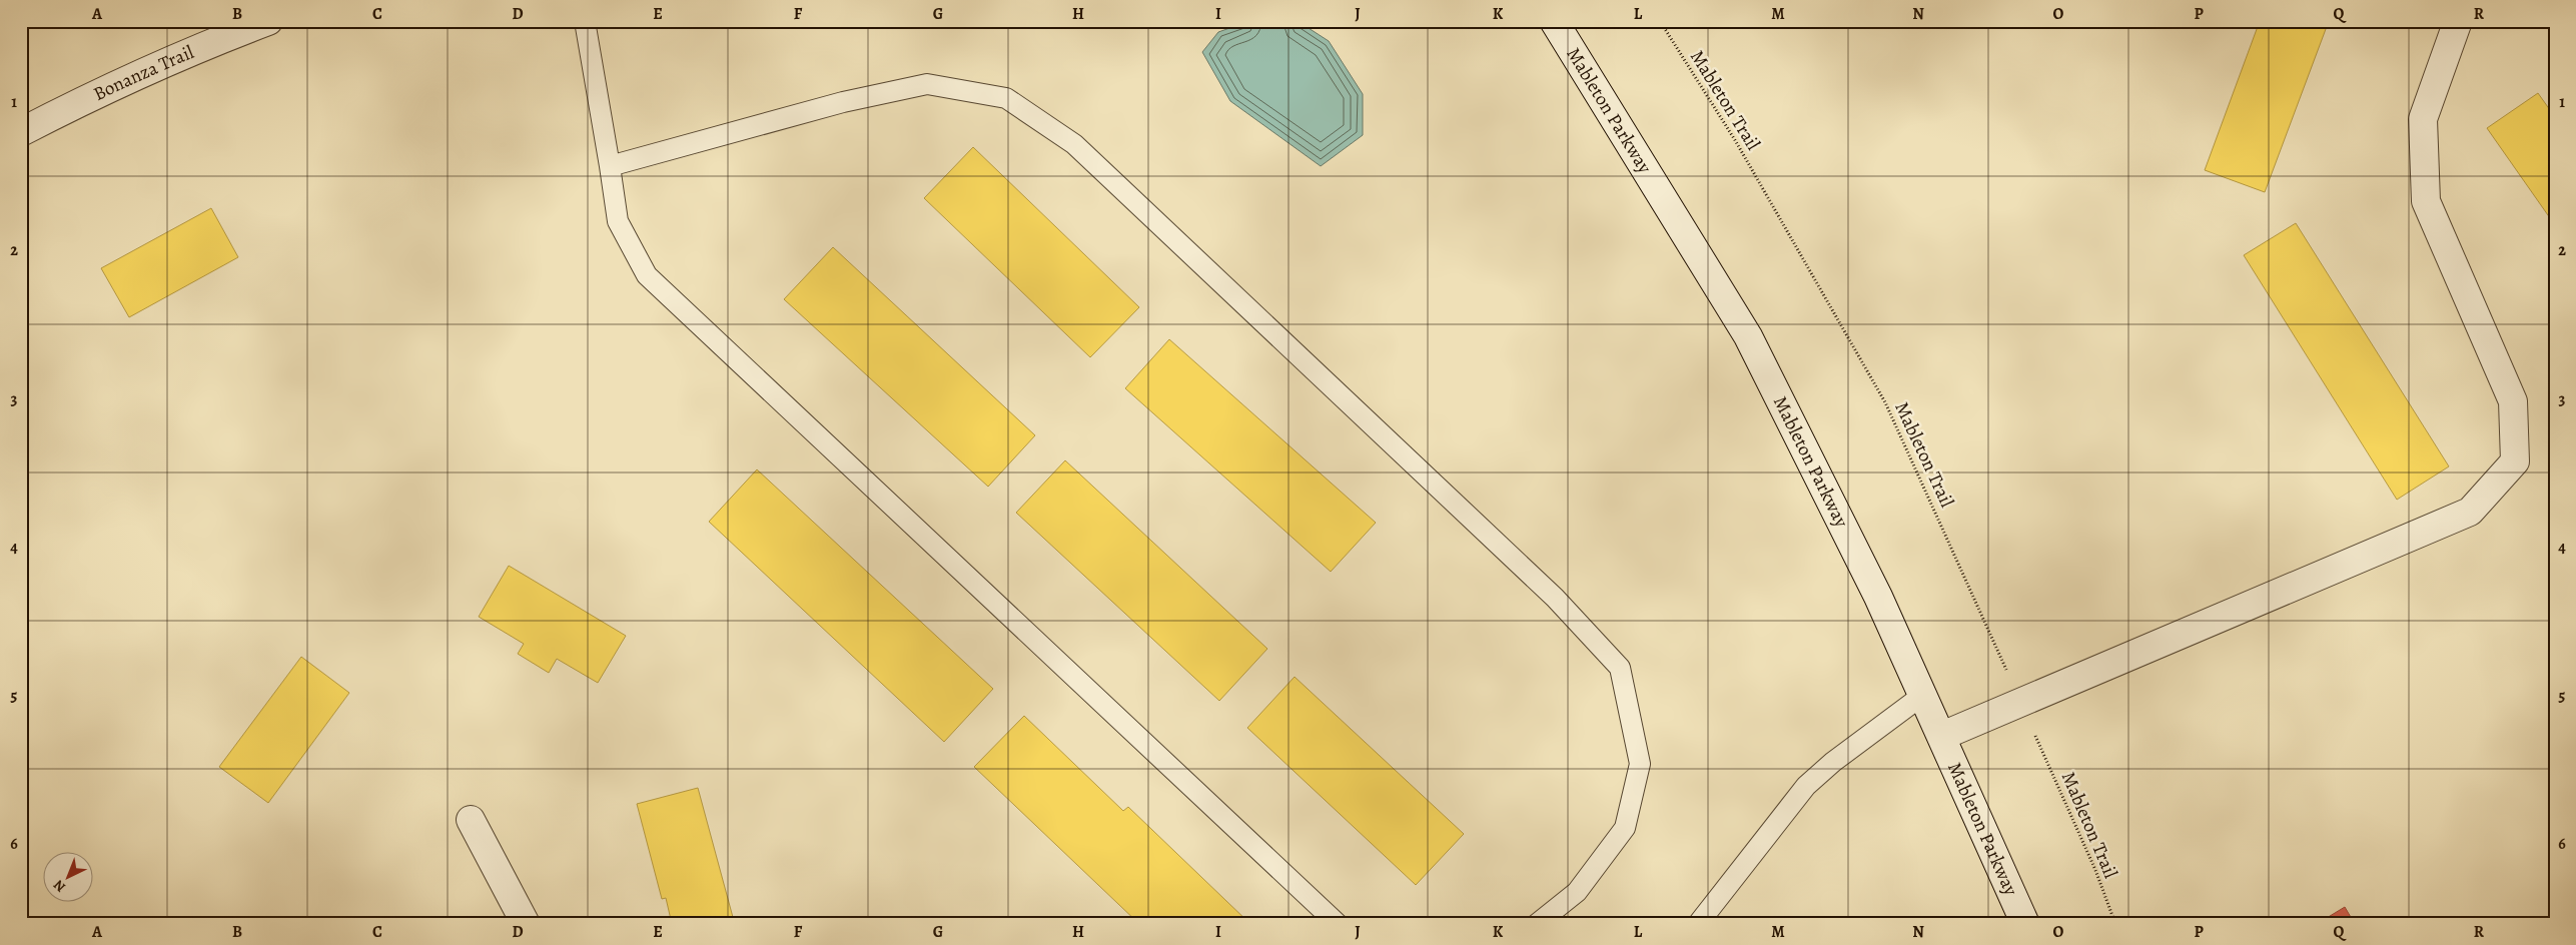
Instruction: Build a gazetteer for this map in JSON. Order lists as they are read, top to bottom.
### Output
{
  "streets": {
    "street": ["Bonanza Trail", "Mableton Parkway"],
    "path": ["Mableton Trail"]
  },
  "north": "bottom left",
  "grid": {
    "columns": [
      "A",
      "B",
      "C",
      "D",
      "E",
      "F",
      "G",
      "H",
      "I",
      "J",
      "K",
      "L",
      "M",
      "N",
      "O",
      "P",
      "Q",
      "R"
    ],
    "rows": [
      "1",
      "2",
      "3",
      "4",
      "5",
      "6"
    ]
  }
}
